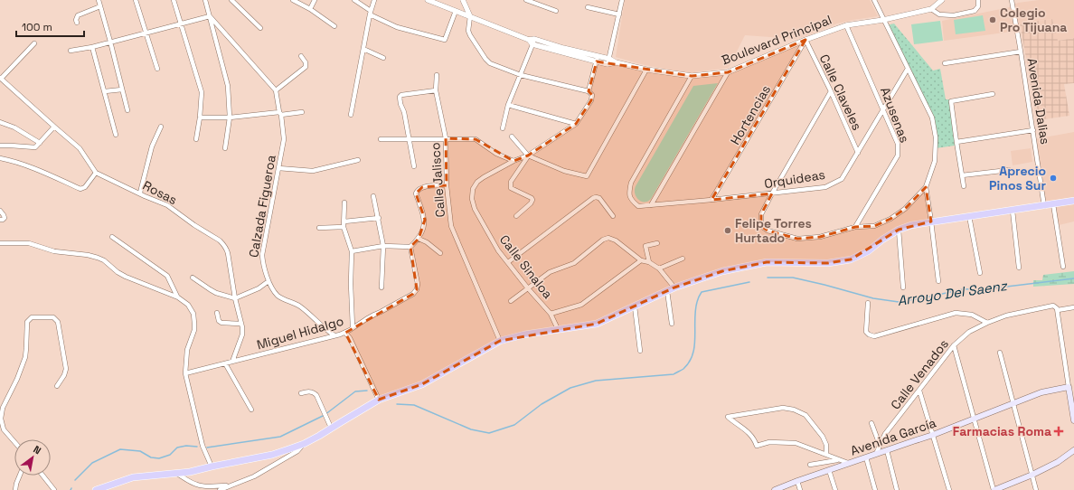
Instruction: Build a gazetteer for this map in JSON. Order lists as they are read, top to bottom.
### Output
{
  "streets": {
    "main road": ["Avenida García"],
    "street": [
      "Boulevard Principal",
      "Calle Claveles",
      "Avenida Dalias",
      "Hortencias",
      "Azusenas",
      "Orquideas",
      "Calle Jalisco",
      "Rosas",
      "Calzada Figueroa",
      "Calle Sinaloa",
      "Miguel Hidalgo",
      "Calle Venados"
    ]
  },
  "crossings": [
    ["Boulevard Principal", "Calle Claveles"],
    ["Boulevard Principal", "Hortencias"],
    ["Boulevard Principal", "Azusenas"],
    ["Boulevard Principal", "Orquideas"],
    ["Calle Claveles", "Hortencias"],
    ["Calle Claveles", "Orquideas"],
    ["Hortencias", "Orquideas"],
    ["Azusenas", "Orquideas"],
    ["Rosas", "Miguel Hidalgo"],
    ["Calzada Figueroa", "Miguel Hidalgo"],
    ["Calle Venados", "Avenida García"]
  ],
  "water": ["Arroyo Del Saenz"],
  "places": {
    "other": ["Colegio Pro Tijuana", "Aprecio Pinos Sur", "Felipe Torres Hurtado"],
    "health": ["Farmacias Roma"]
  },
  "scale_bar": "100 m",
  "north": "top right"
}
